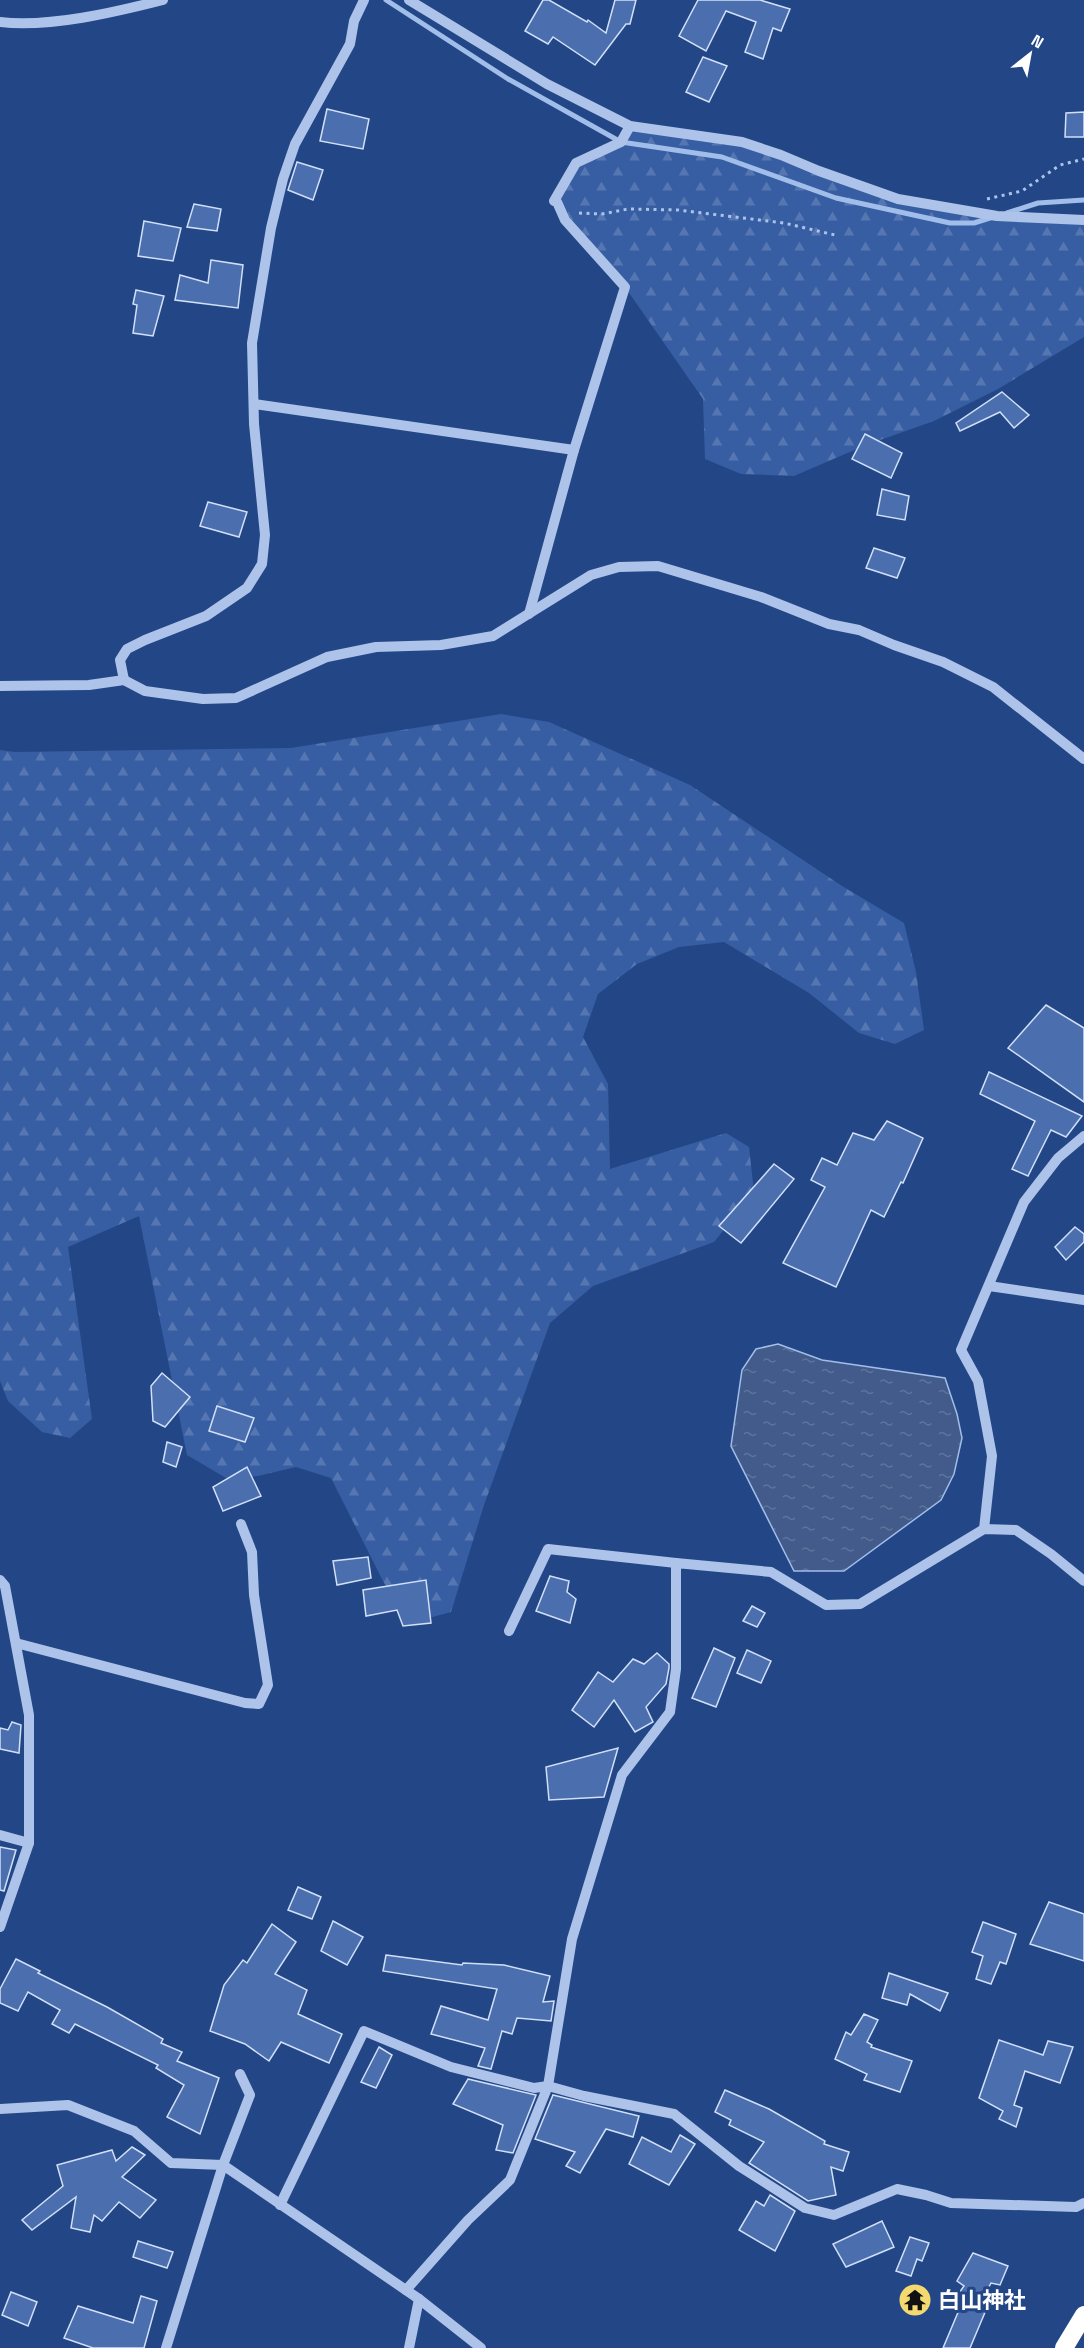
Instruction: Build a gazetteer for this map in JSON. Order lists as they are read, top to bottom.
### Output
{
  "places": {
    "temple": ["白山神社"]
  },
  "north": "top right"
}
